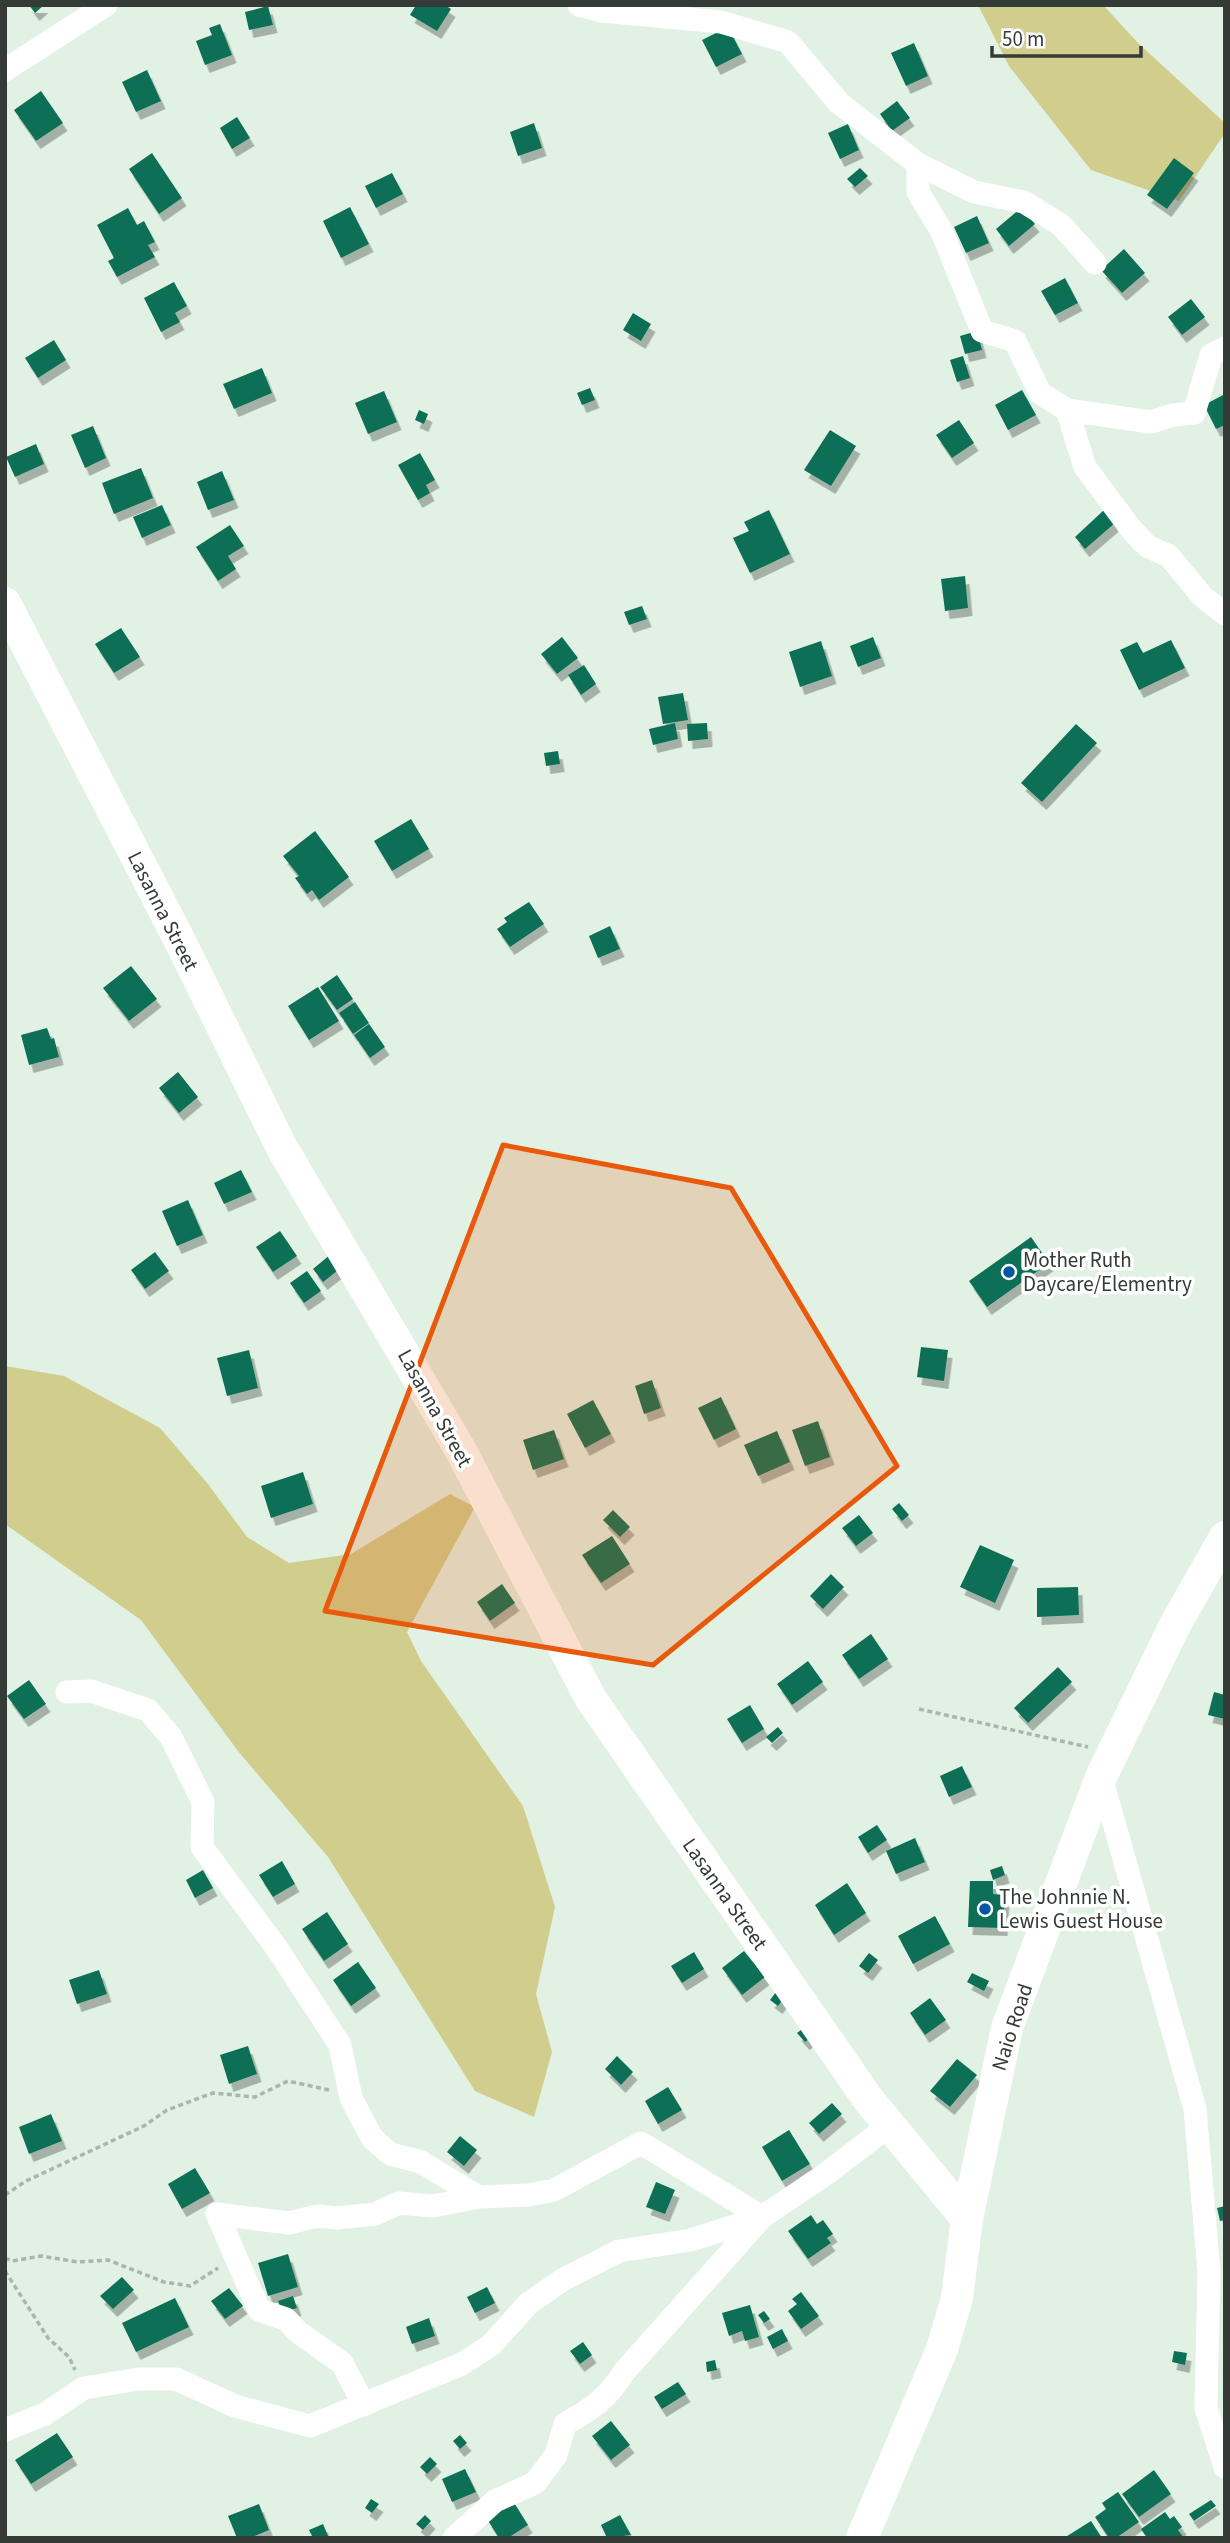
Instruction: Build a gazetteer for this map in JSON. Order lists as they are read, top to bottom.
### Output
{
  "streets": {
    "street": ["Lasanna Street", "Naio Road"]
  },
  "crossings": [
    ["Lasanna Street", "Naio Road"]
  ],
  "places": ["Mother Ruth Daycare/Elementry", "The Johnnie N. Lewis Guest House"],
  "scale_bar": "50 m"
}
